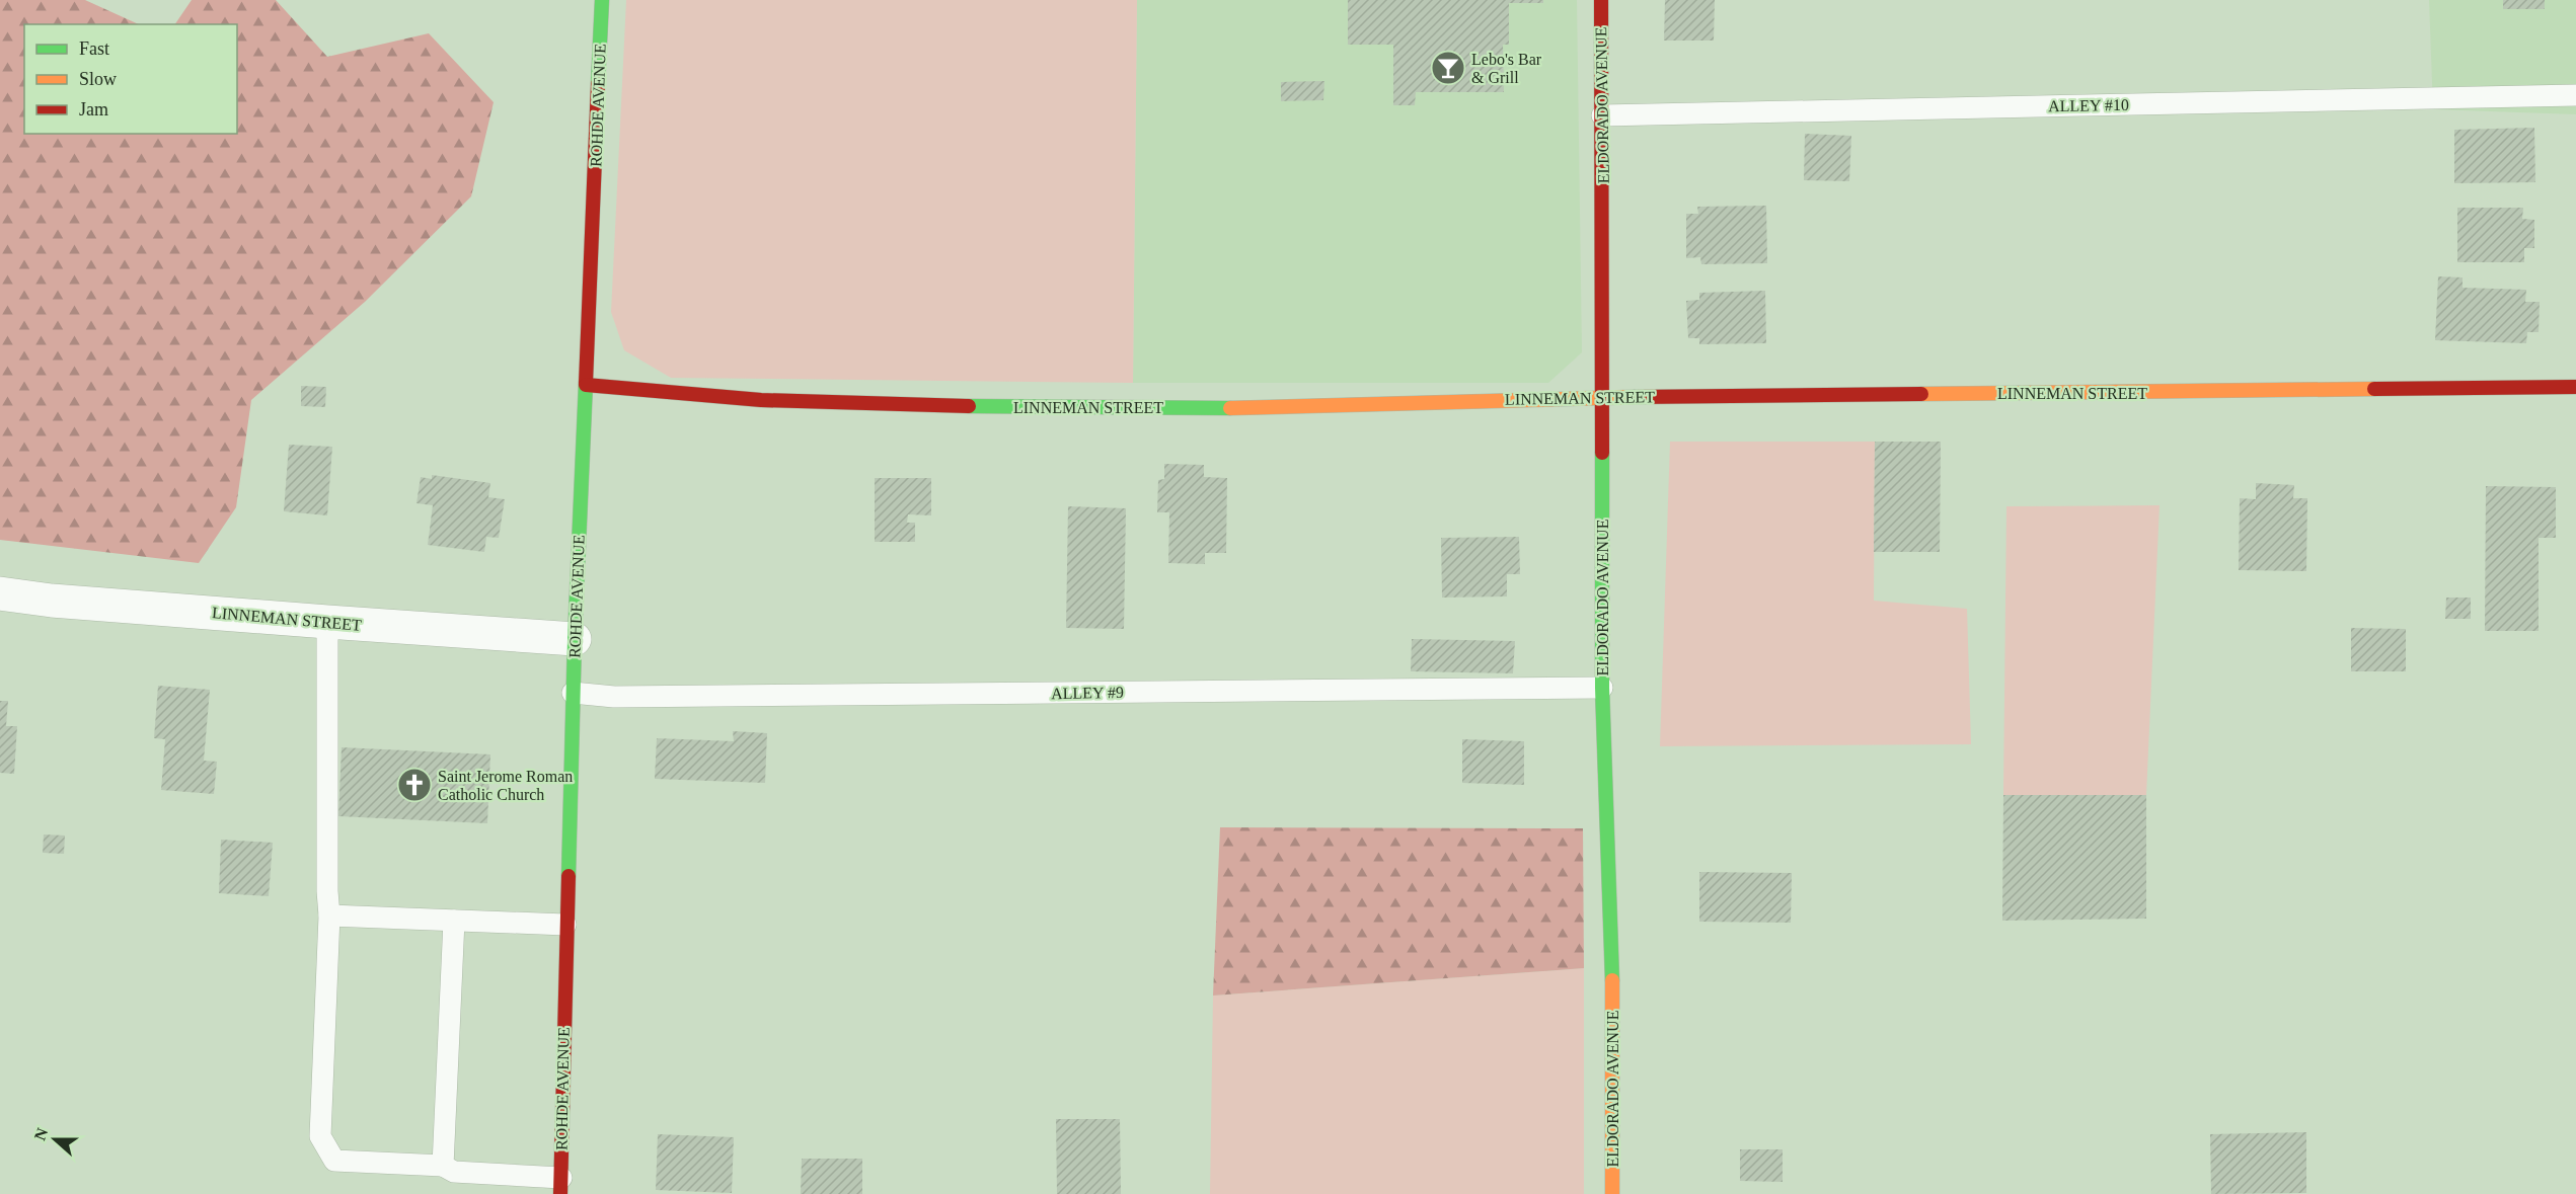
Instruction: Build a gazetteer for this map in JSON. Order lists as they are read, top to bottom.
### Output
{
  "streets": {
    "street": ["ROHDE AVENUE", "ELDORADO AVENUE", "LINNEMAN STREET"],
    "lane": ["ALLEY #10", "ALLEY #9"]
  },
  "crossings": [
    ["ROHDE AVENUE", "LINNEMAN STREET"],
    ["ROHDE AVENUE", "ALLEY #9"],
    ["ELDORADO AVENUE", "ALLEY #10"],
    ["ELDORADO AVENUE", "LINNEMAN STREET"],
    ["ELDORADO AVENUE", "ALLEY #9"]
  ],
  "places": {
    "bar": ["Lebo's Bar & Grill"],
    "church": ["Saint Jerome Roman Catholic Church"]
  },
  "legend": ["Fast", "Slow", "Jam"],
  "north": "left"
}
